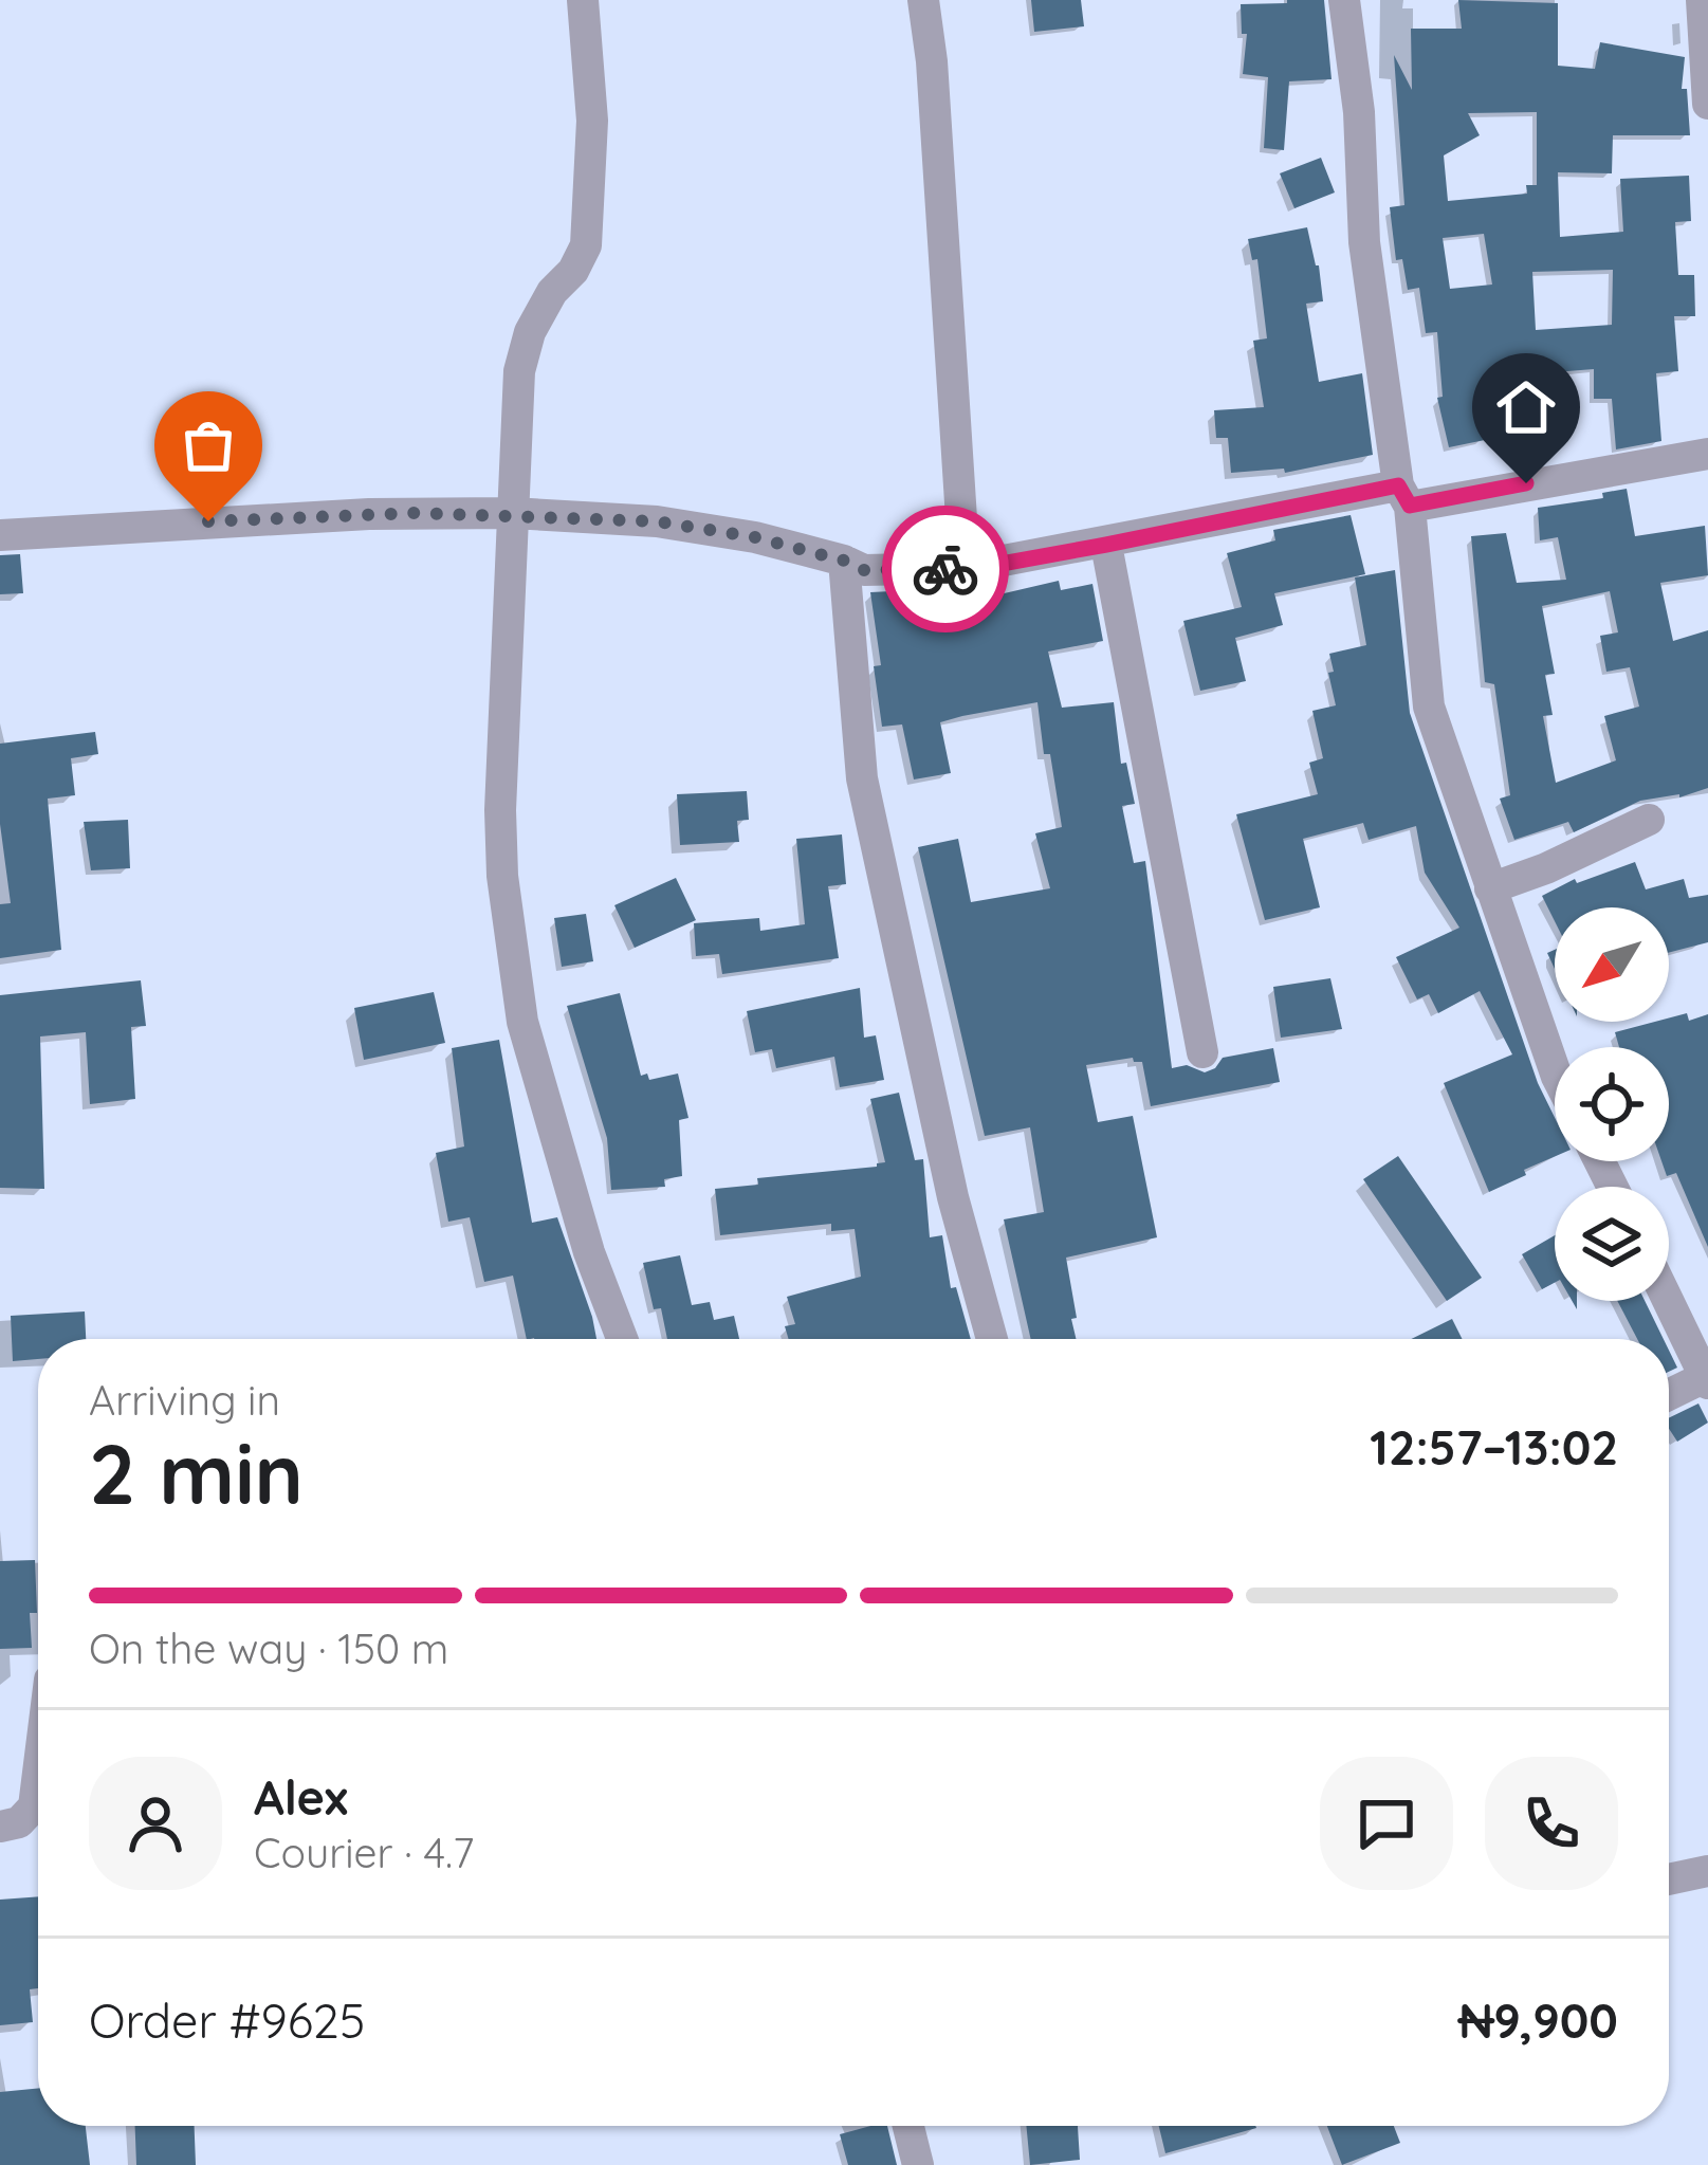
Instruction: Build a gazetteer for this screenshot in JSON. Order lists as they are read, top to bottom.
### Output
{
  "north": "bottom left",
  "page": {
    "heading": ["2 min", "Arriving in", "12:57–13:02"],
    "panel": [
      "Alex",
      "Courier · 4.7",
      "Order #9625",
      "₦9,900"
    ],
    "bar": "On the way · 150 m"
  }
}
